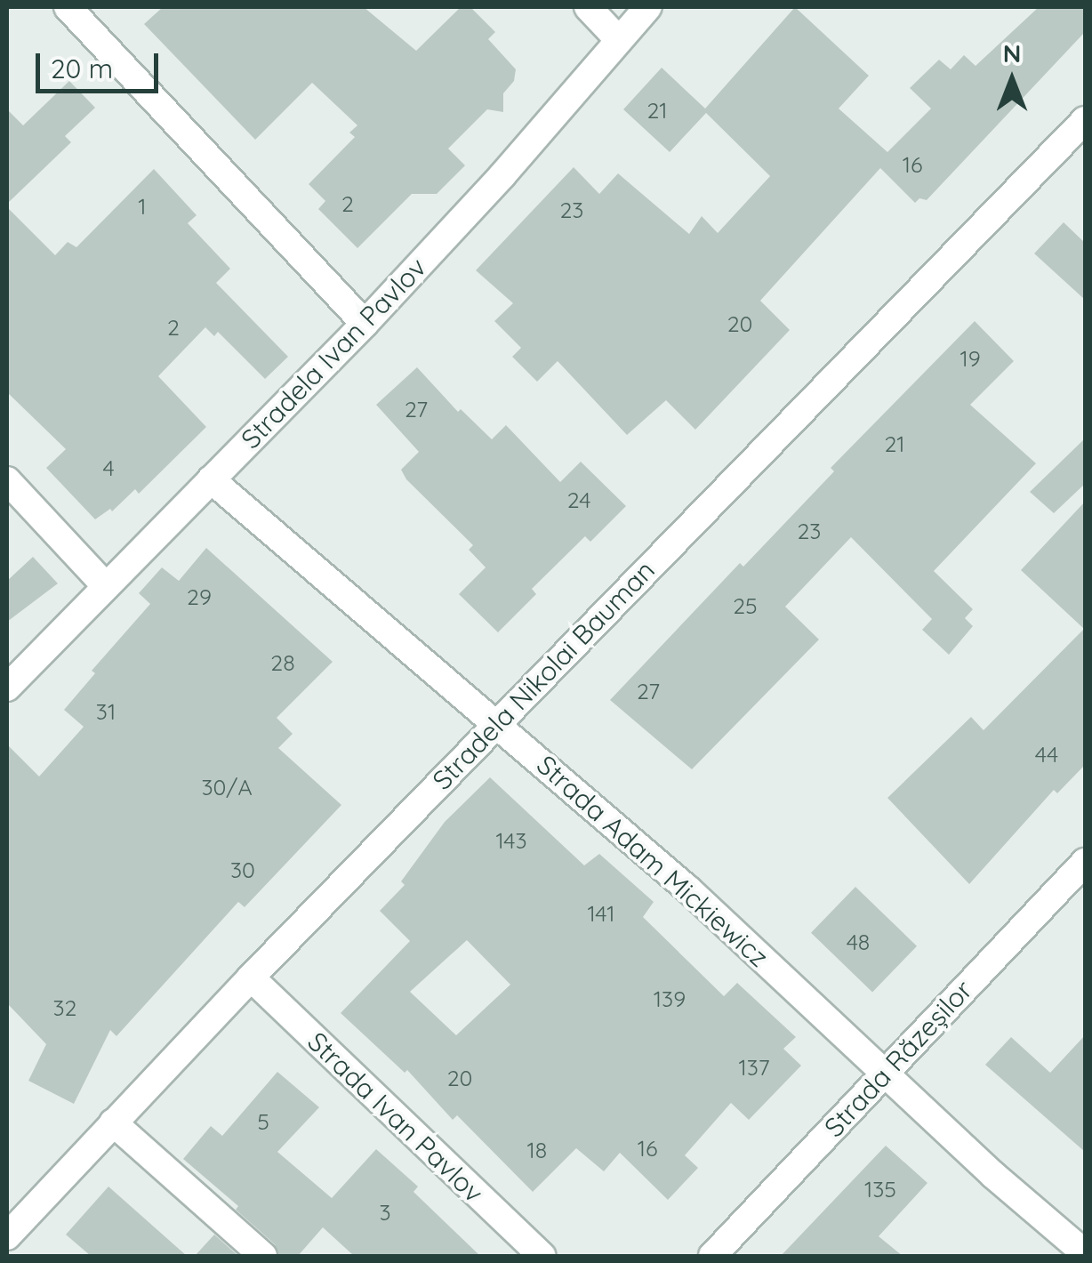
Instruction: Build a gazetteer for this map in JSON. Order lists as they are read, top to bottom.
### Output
{
  "streets": {
    "street": [
      "Stradela Ivan Pavlov",
      "Stradela Nikolai Bauman",
      "Strada Adam Mickiewicz",
      "Strada Răzeșilor",
      "Strada Ivan Pavlov"
    ]
  },
  "crossings": [
    ["Stradela Ivan Pavlov", "Strada Adam Mickiewicz"],
    ["Stradela Nikolai Bauman", "Strada Adam Mickiewicz"],
    ["Stradela Nikolai Bauman", "Strada Ivan Pavlov"],
    ["Strada Adam Mickiewicz", "Strada Răzeșilor"]
  ],
  "house_numbers": [
    "21",
    "16",
    "2",
    "1",
    "23",
    "20",
    "2",
    "19",
    "27",
    "21",
    "4",
    "24",
    "23",
    "29",
    "25",
    "28",
    "27",
    "31",
    "44",
    "30/A",
    "143",
    "30",
    "141",
    "48",
    "139",
    "32",
    "137",
    "20",
    "5",
    "16",
    "18",
    "135",
    "3"
  ],
  "scale_bar": "20 m",
  "north": "top"
}
